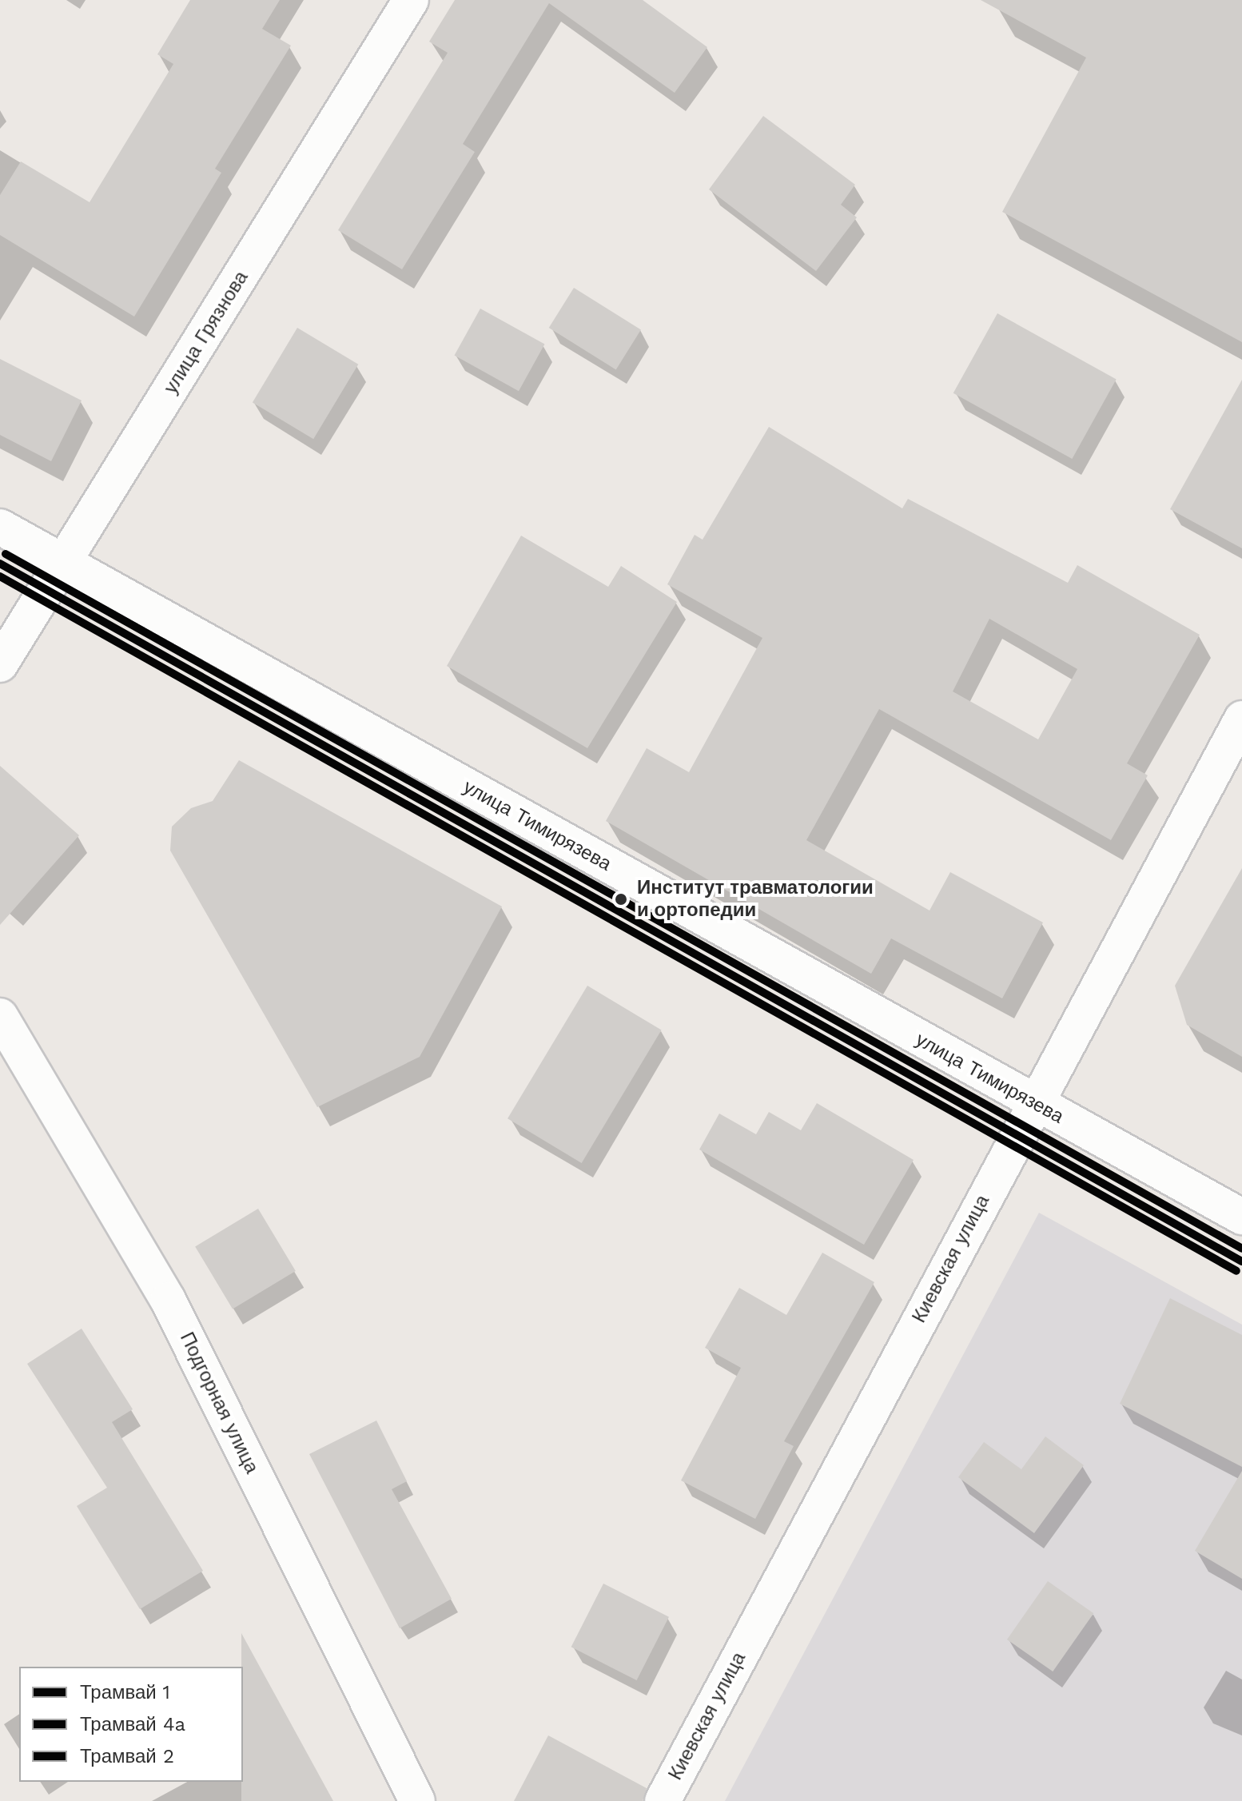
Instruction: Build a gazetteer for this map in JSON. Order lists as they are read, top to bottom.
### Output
{
  "streets": {
    "street": [
      "улица Грязнова",
      "улица Тимирязева",
      "Киевская улица",
      "Подгорная улица"
    ]
  },
  "crossings": [
    ["улица Грязнова", "улица Тимирязева"],
    ["улица Тимирязева", "Киевская улица"]
  ],
  "places": ["Институт травматологии и ортопедии"],
  "lines": ["tram line 2", "tram line 1", "tram line 4a"],
  "legend": ["Трамвай 1", "Трамвай 4a", "Трамвай 2"]
}
